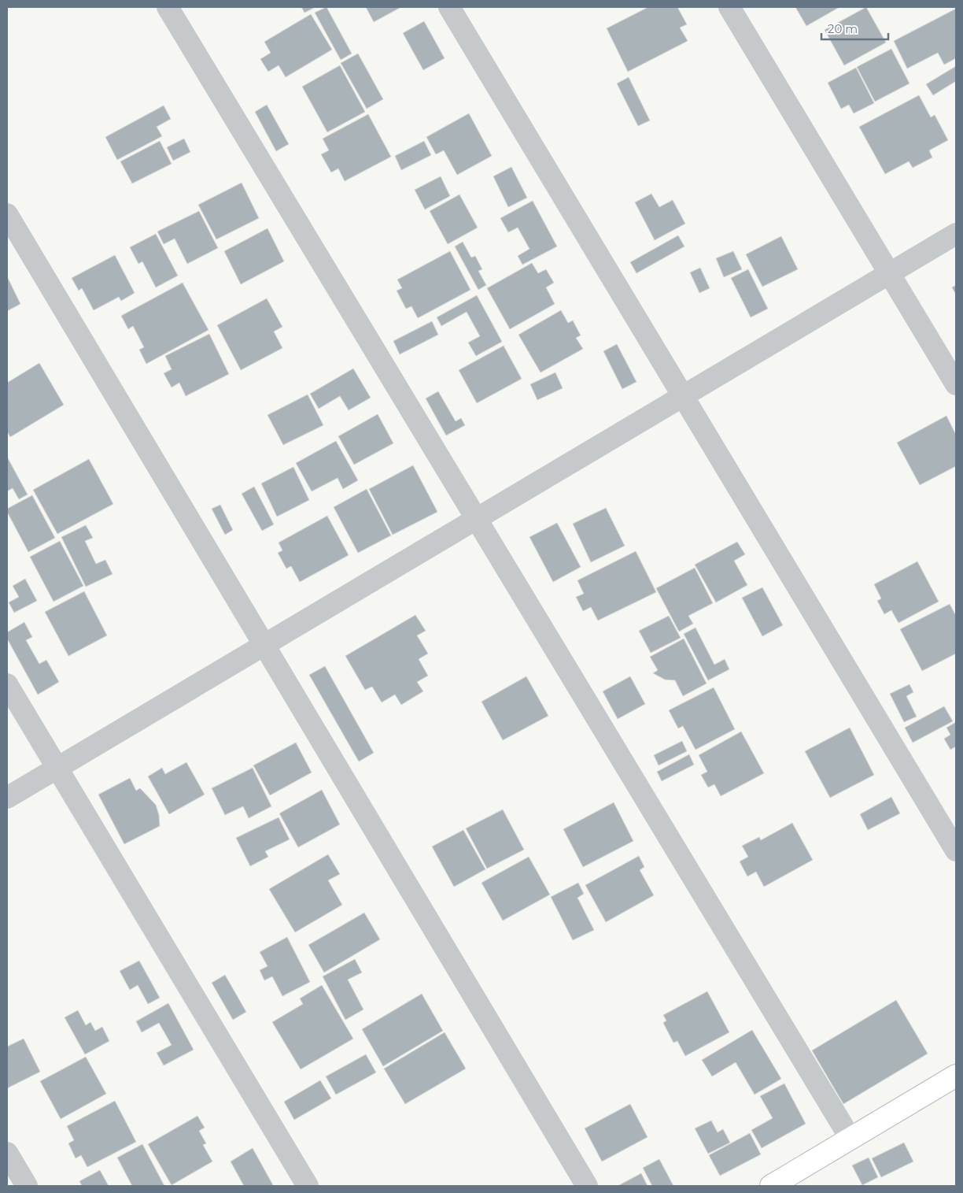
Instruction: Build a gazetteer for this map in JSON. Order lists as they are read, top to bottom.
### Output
{
  "scale_bar": "20 m"
}
